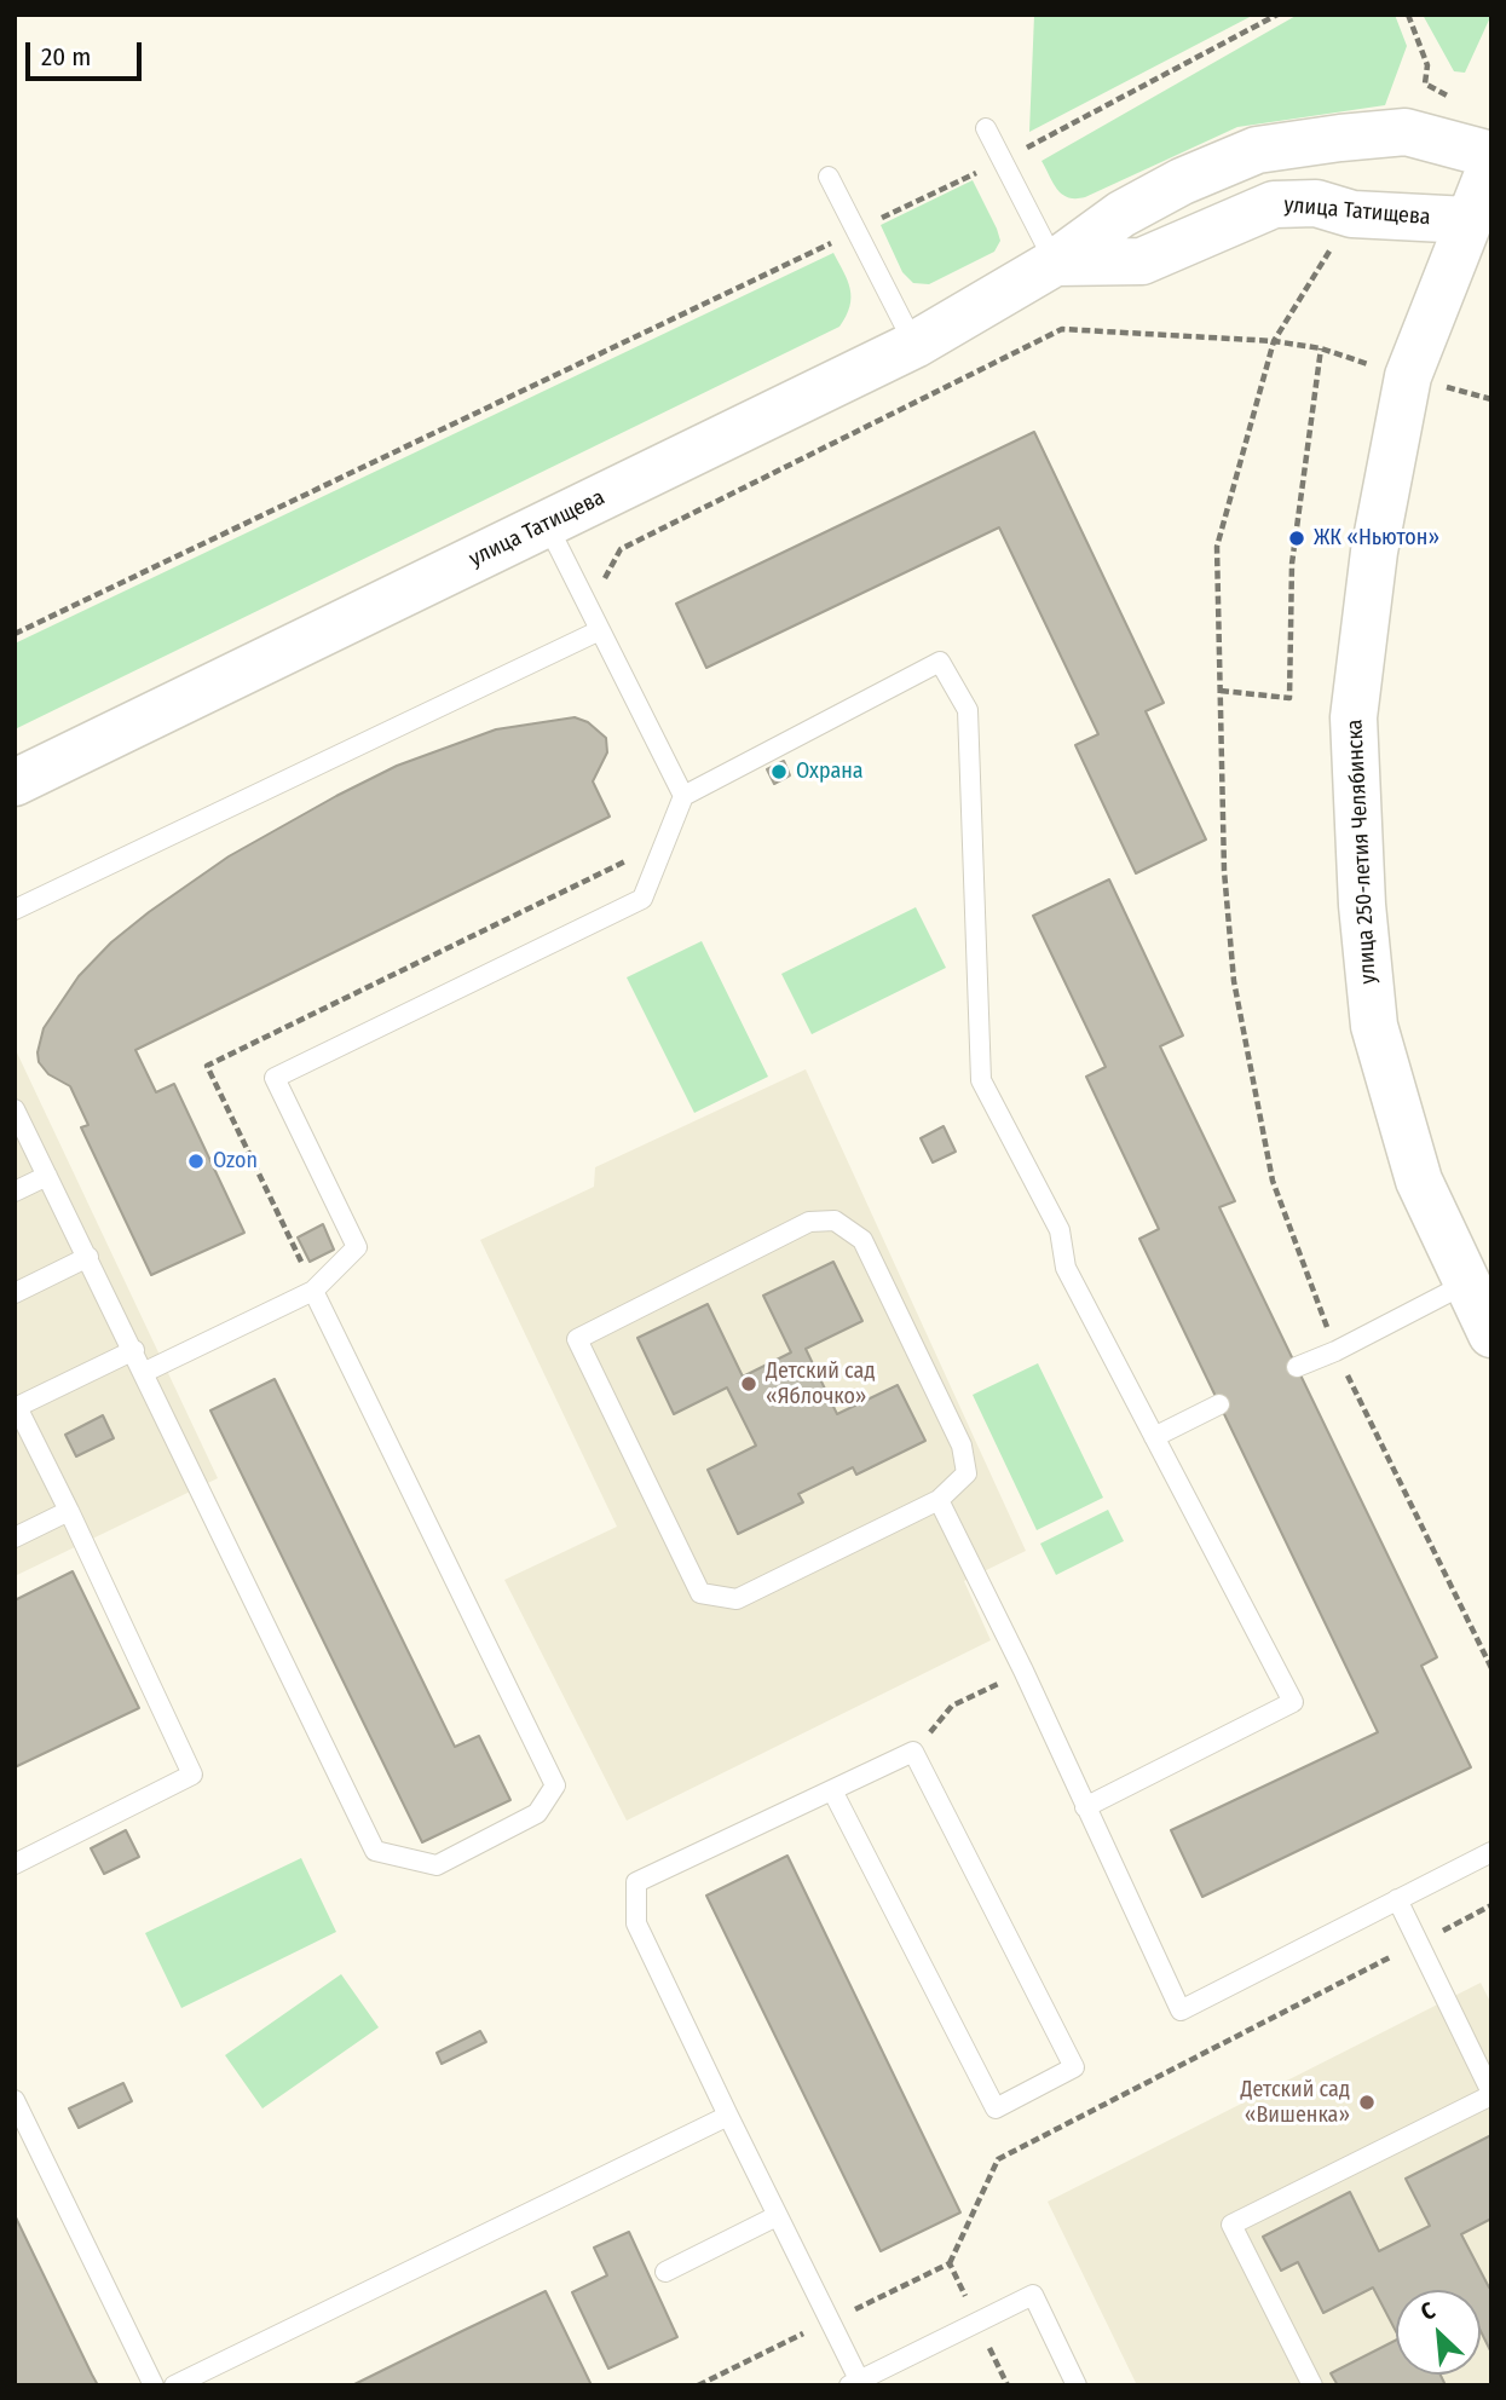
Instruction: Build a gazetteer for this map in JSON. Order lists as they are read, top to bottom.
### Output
{
  "streets": {
    "street": ["улица Татищева", "улица 250-летия Челябинска"]
  },
  "crossings": [
    ["улица Татищева", "улица 250-летия Челябинска"]
  ],
  "places": [
    "ЖК «Ньютон»",
    "Охрана",
    "Ozon",
    "Детский сад «Яблочко»",
    "Детский сад «Вишенка»"
  ],
  "scale_bar": "20 m",
  "north": "top left"
}
